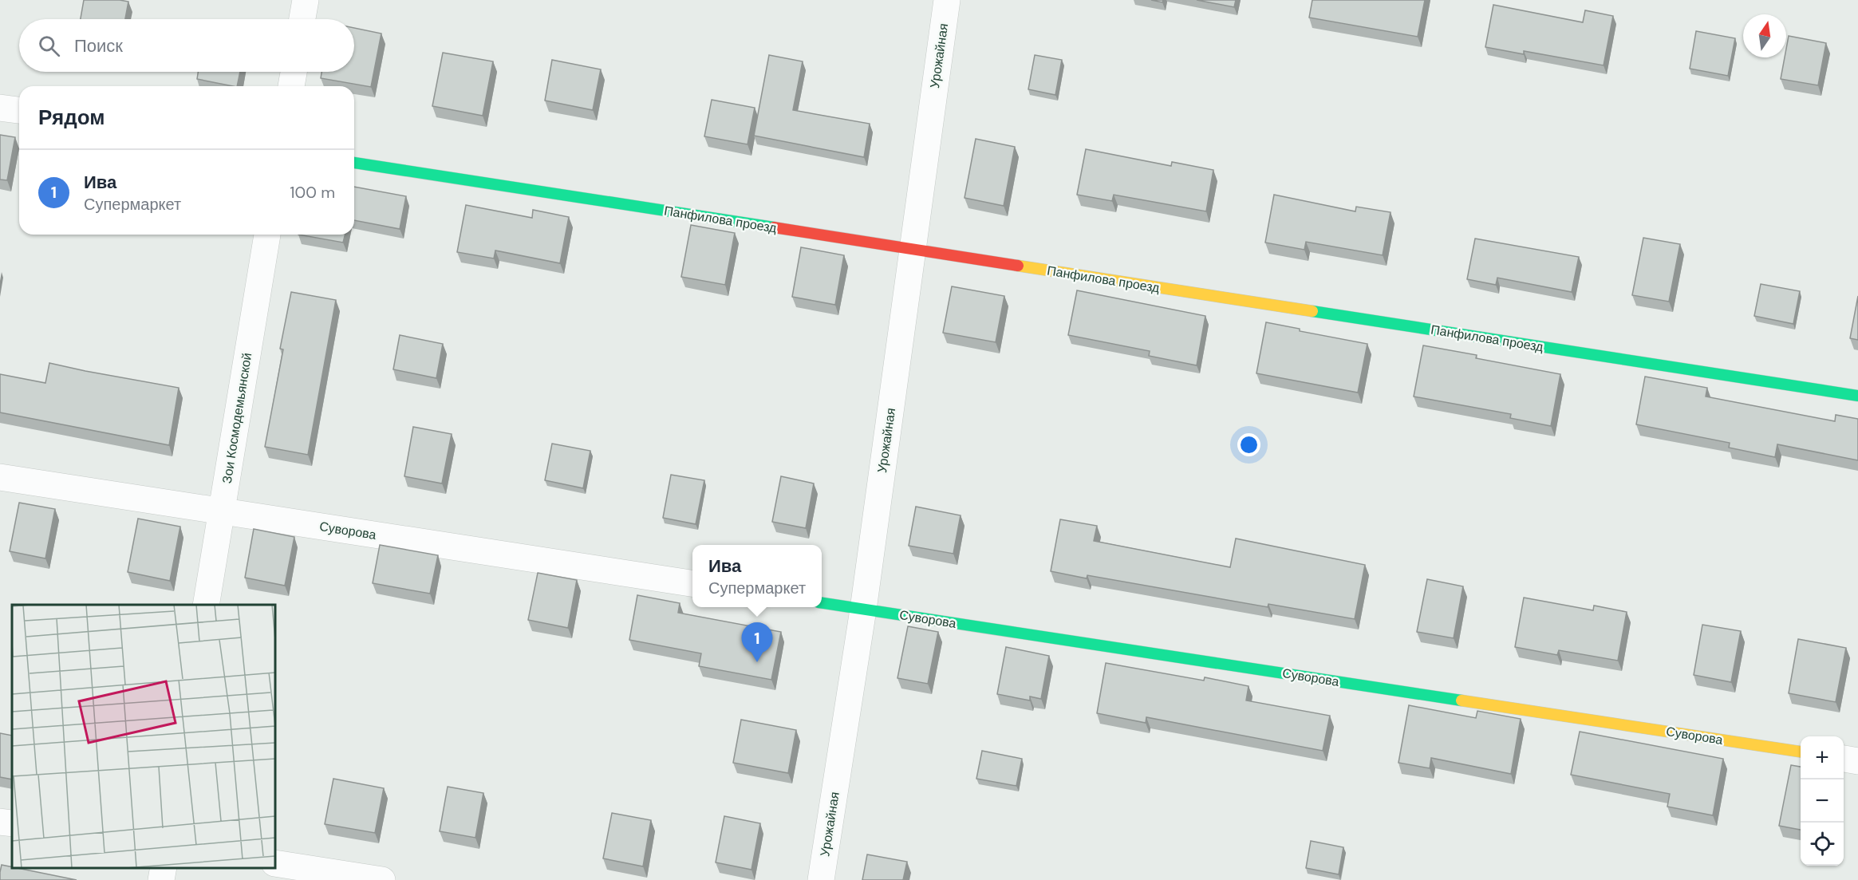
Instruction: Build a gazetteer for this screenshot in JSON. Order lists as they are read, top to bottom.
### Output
{
  "streets": {
    "street": [
      "Урожайная",
      "Панфилова проезд",
      "Зои Космодемьянской",
      "Суворова"
    ]
  },
  "crossings": [
    ["Урожайная", "Панфилова проезд"],
    ["Урожайная", "Суворова"],
    ["Зои Космодемьянской", "Суворова"]
  ],
  "north": "top",
  "page": {
    "search": "Поиск",
    "heading": "Рядом",
    "list": [
      {
        "mark": "1",
        "name": "Ива",
        "note": "Супермаркет",
        "value": "100 m"
      }
    ],
    "popup": ["Ива", "Супермаркет"],
    "pins": "1",
    "map_buttons": ["+", "−"]
  }
}
